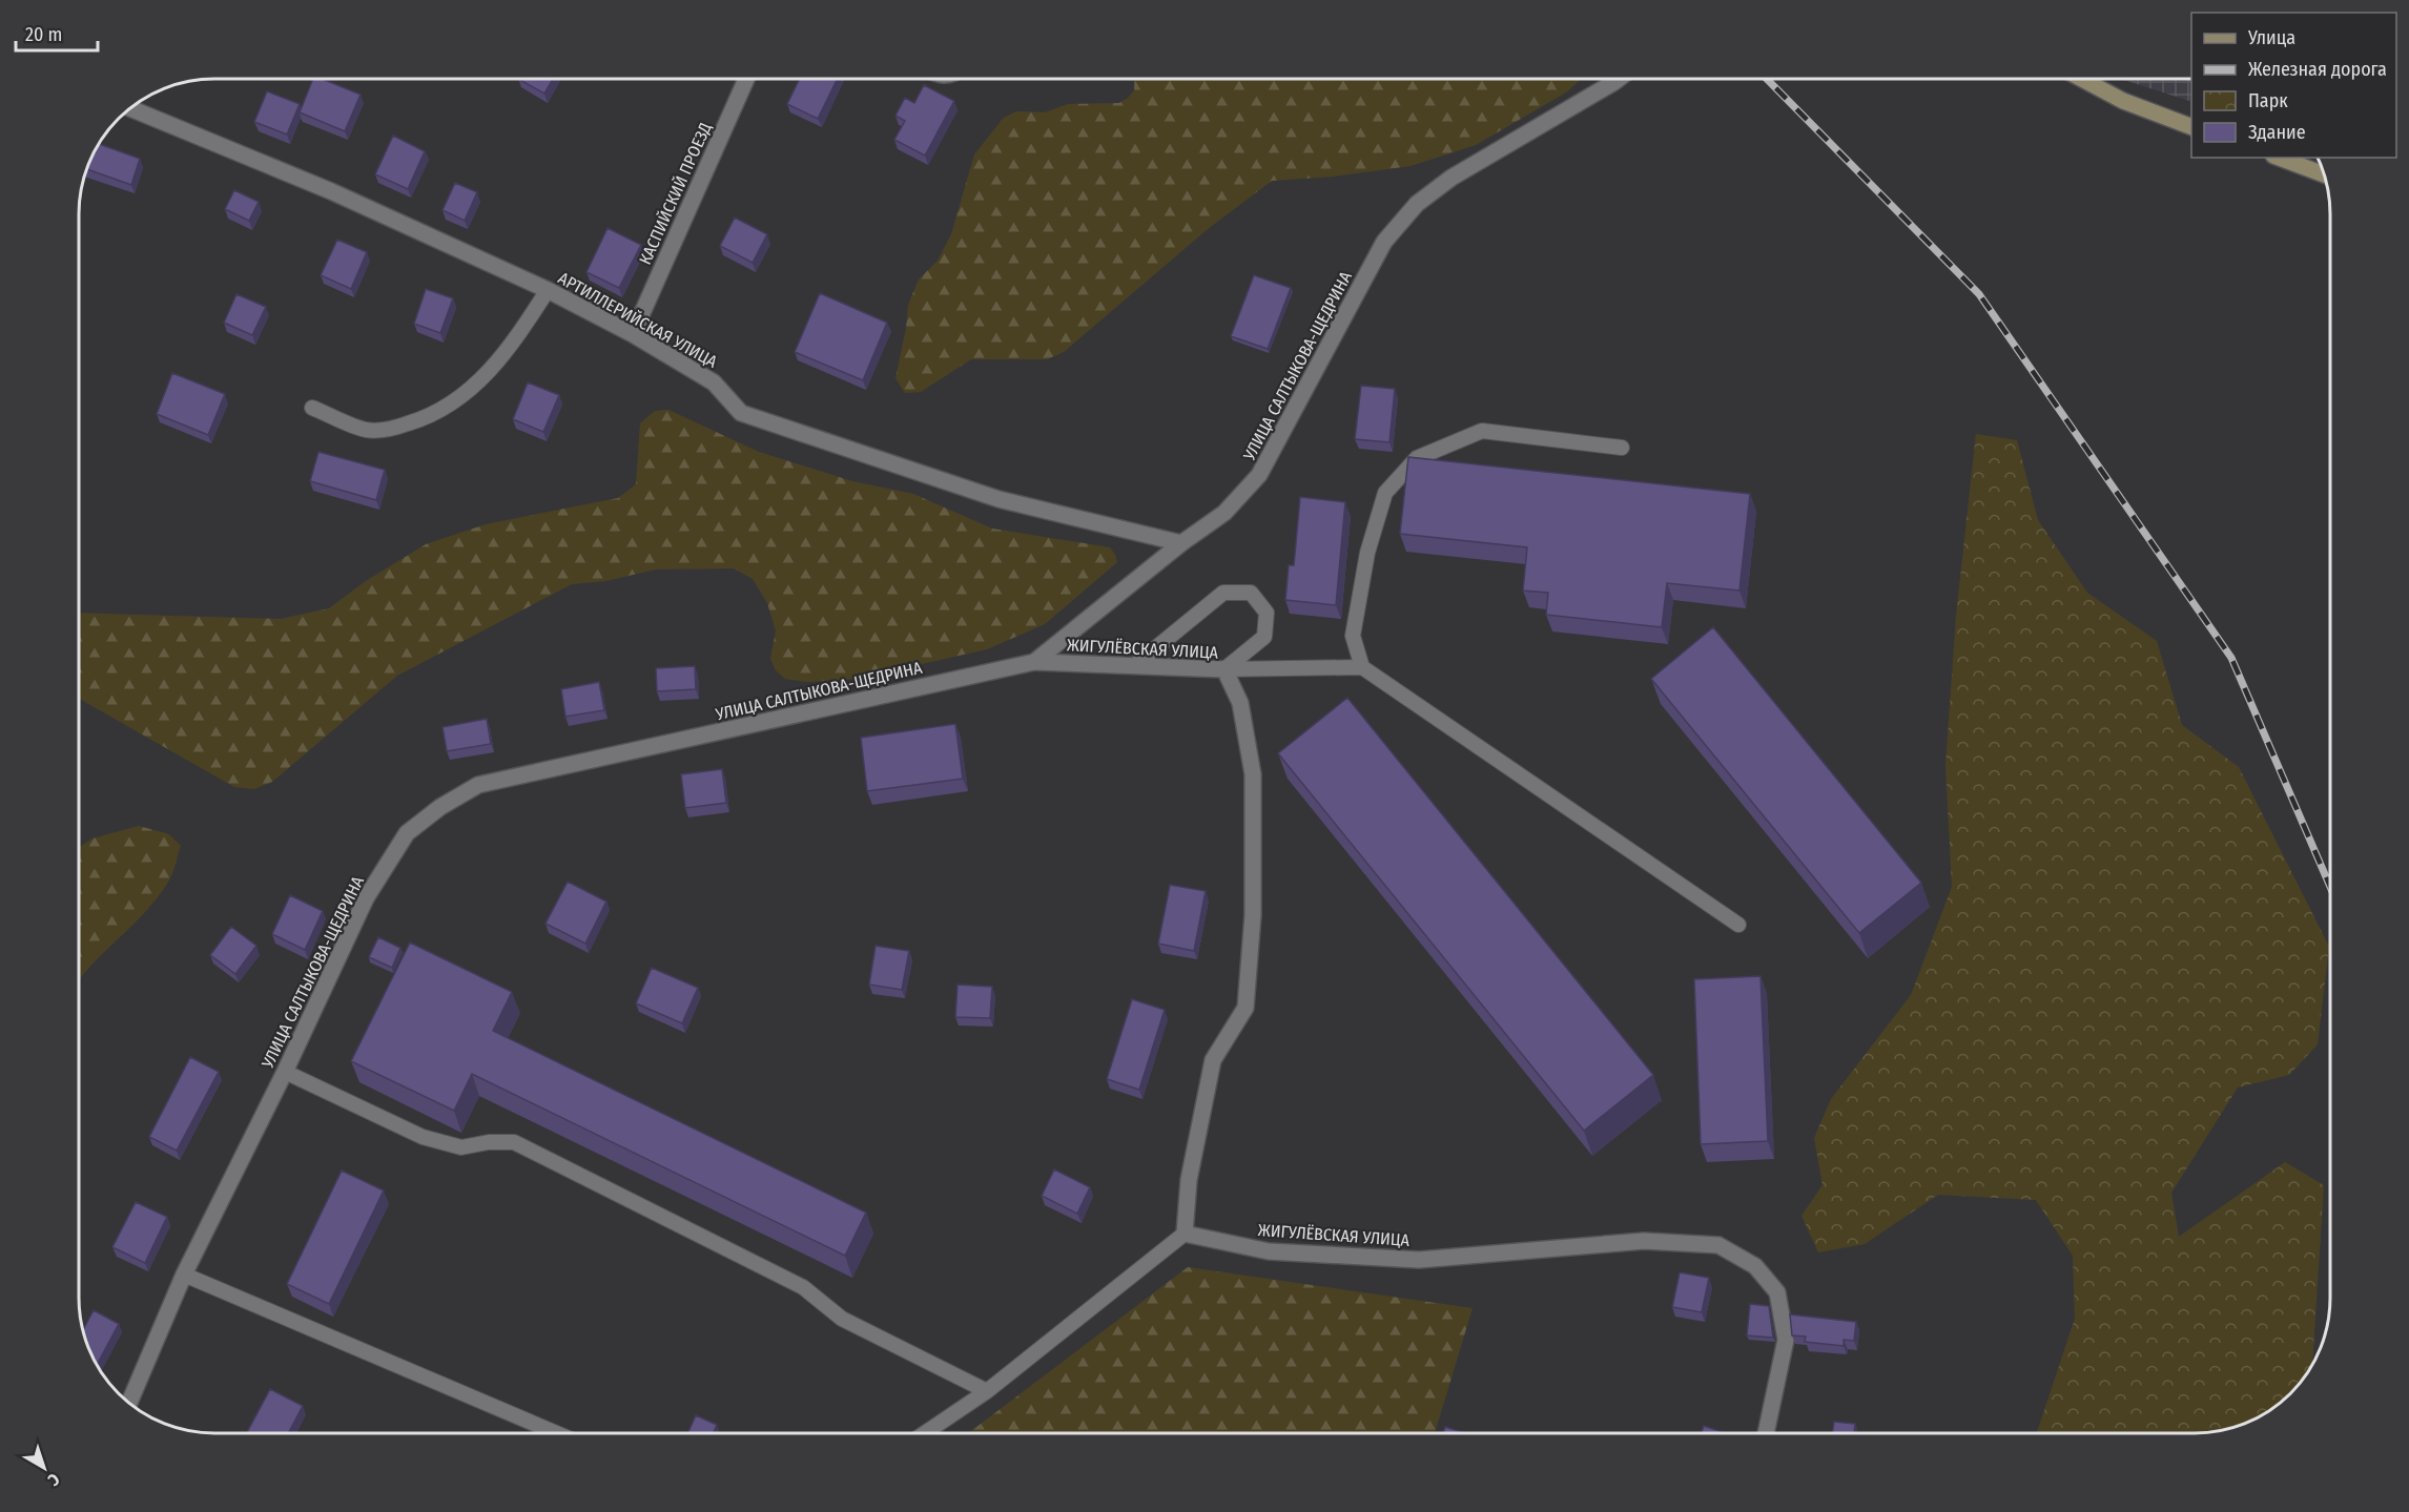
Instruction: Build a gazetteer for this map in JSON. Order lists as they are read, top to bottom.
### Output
{
  "streets": {
    "street": [
      "КАСПИЙСКИЙ ПРОЕЗД",
      "АРТИЛЛЕРИЙСКАЯ УЛИЦА",
      "УЛИЦА САЛТЫКОВА-ЩЕДРИНА",
      "ЖИГУЛЁВСКАЯ УЛИЦА"
    ]
  },
  "crossings": [
    ["КАСПИЙСКИЙ ПРОЕЗД", "АРТИЛЛЕРИЙСКАЯ УЛИЦА"],
    ["АРТИЛЛЕРИЙСКАЯ УЛИЦА", "УЛИЦА САЛТЫКОВА-ЩЕДРИНА"],
    ["УЛИЦА САЛТЫКОВА-ЩЕДРИНА", "ЖИГУЛЁВСКАЯ УЛИЦА"]
  ],
  "legend": [
    "Улица",
    "Железная дорога",
    "Парк",
    "Здание"
  ],
  "scale_bar": "20 m",
  "north": "bottom right"
}
